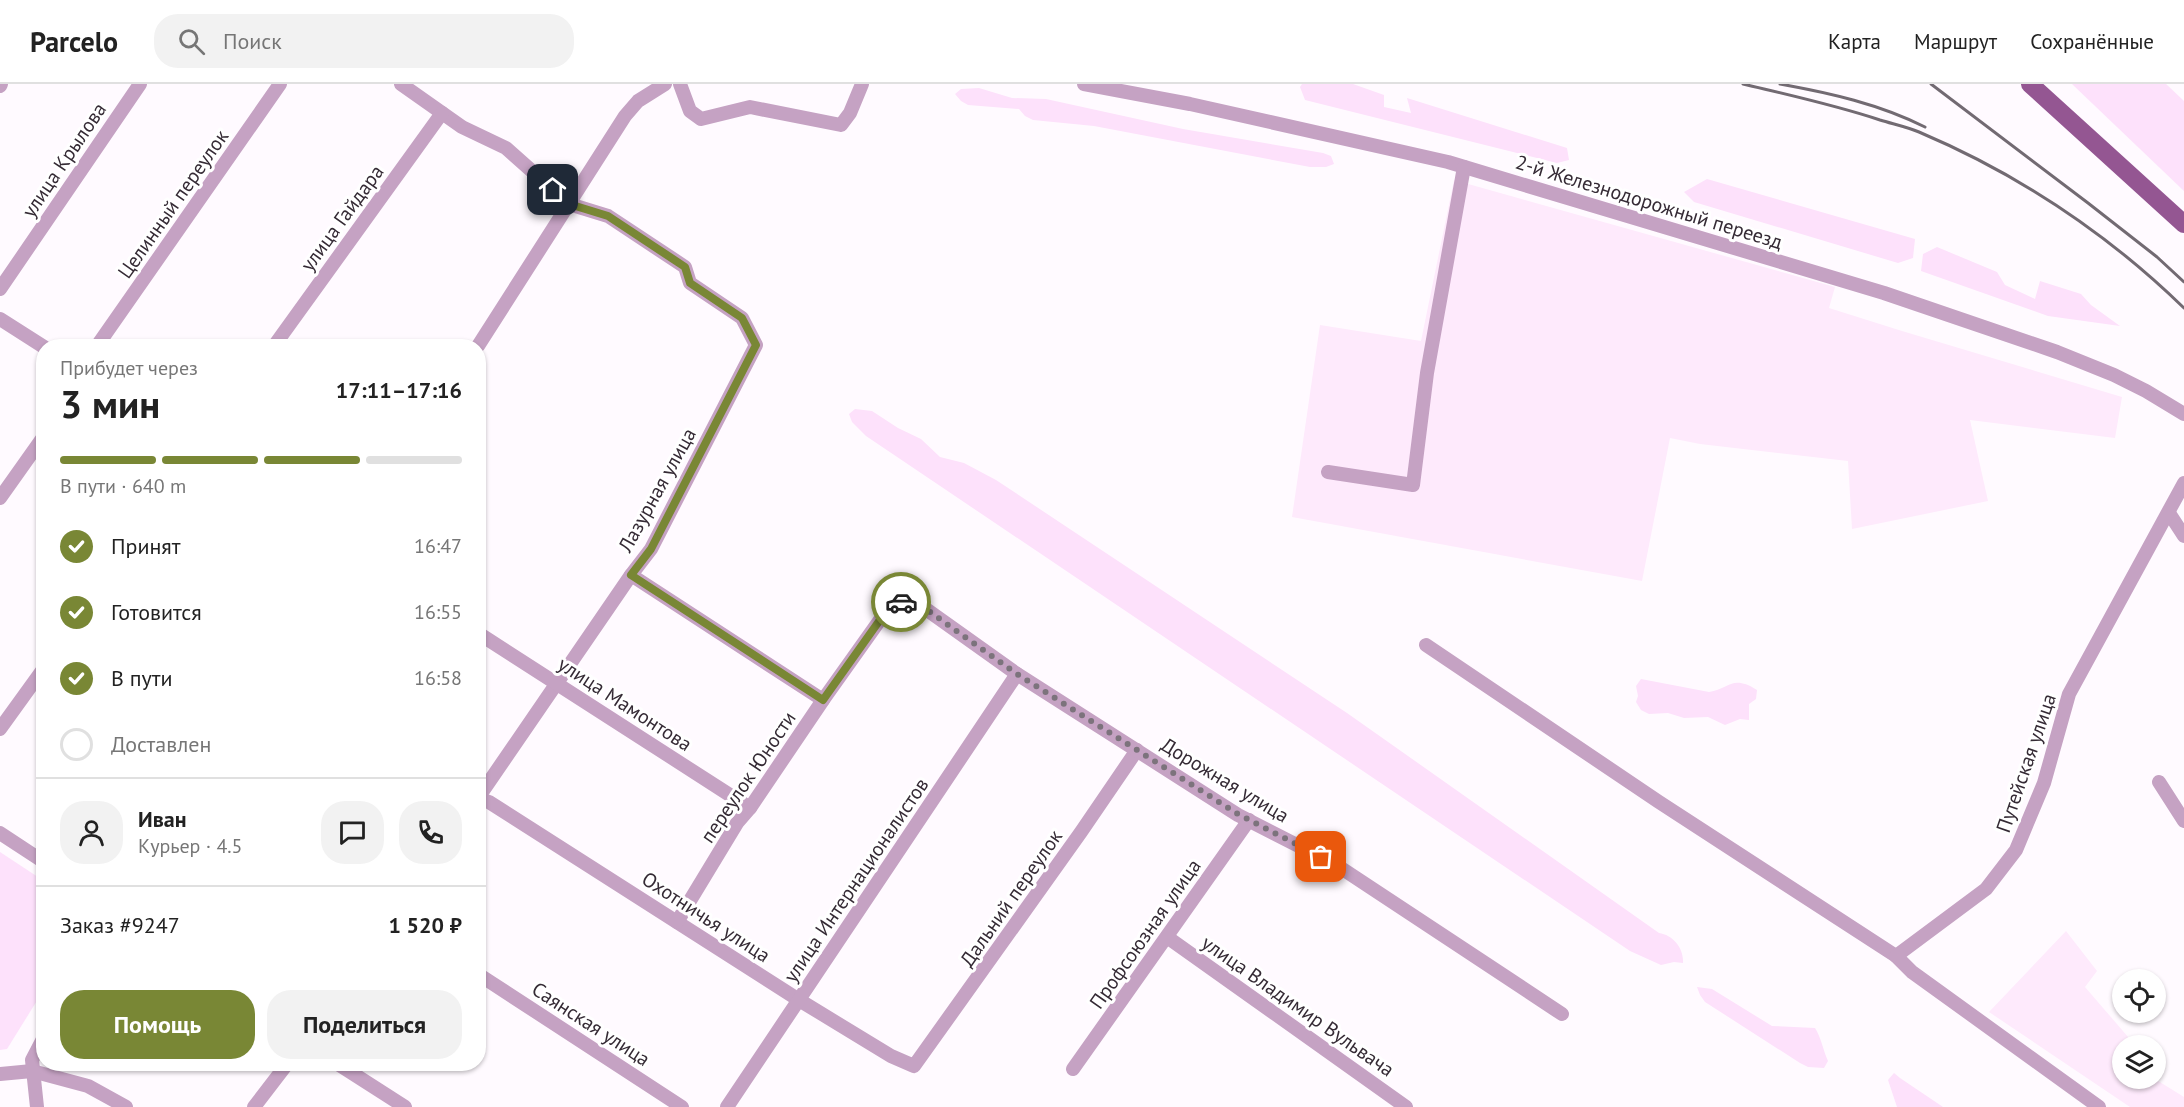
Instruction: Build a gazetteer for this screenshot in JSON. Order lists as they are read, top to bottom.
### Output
{
  "streets": {
    "street": [
      "улица Крылова",
      "2-й Железнодорожный переезд",
      "Целинный переулок",
      "улица Гайдара",
      "Лазурная улица",
      "улица Мамонтова",
      "Путейская улица",
      "переулок Юности",
      "Дорожная улица",
      "улица Интернационалистов",
      "Дальний переулок",
      "Охотничья улица",
      "Профсоюзная улица",
      "улица Владимир Вульвача",
      "Саянская улица"
    ]
  },
  "crossings": [
    ["Лазурная улица", "улица Мамонтова"],
    ["улица Мамонтова", "переулок Юности"],
    ["переулок Юности", "Дорожная улица"],
    ["переулок Юности", "Охотничья улица"],
    ["Дорожная улица", "улица Интернационалистов"],
    ["Дорожная улица", "Дальний переулок"],
    ["Дорожная улица", "Профсоюзная улица"],
    ["улица Интернационалистов", "Охотничья улица"],
    ["Дальний переулок", "Охотничья улица"],
    ["Профсоюзная улица", "улица Владимир Вульвача"]
  ],
  "page": {
    "header": "Parcelo",
    "search": "Поиск",
    "nav": ["Карта", "Маршрут", "Сохранённые"],
    "heading": ["3 мин", "Прибудет через", "17:11–17:16"],
    "panel": [
      "Иван",
      "Курьер · 4.5",
      "Заказ #9247",
      "1 520 ₽"
    ],
    "bar": "В пути · 640 m",
    "list": [
      ["Принят", "16:47"],
      ["Готовится", "16:55"],
      ["В пути", "16:58"],
      "Доставлен"
    ],
    "buttons": ["Помощь", "Поделиться"]
  }
}
